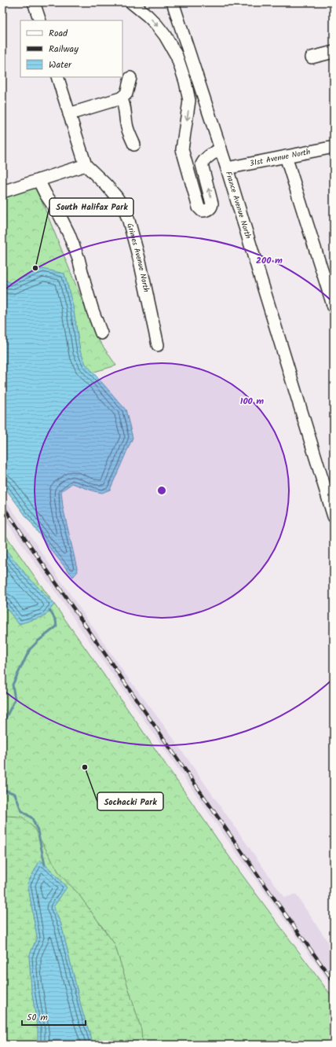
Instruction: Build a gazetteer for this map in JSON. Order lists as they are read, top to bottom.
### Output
{
  "streets": {
    "street": ["31st Avenue North", "France Avenue North", "Grimes Avenue North"]
  },
  "crossings": [
    ["31st Avenue North", "France Avenue North"]
  ],
  "places": ["South Halifax Park", "Sochacki Park"],
  "legend": ["Road", "Railway", "Water"],
  "scale_bar": "50 m",
  "rings": ["200 m", "100 m"]
}
